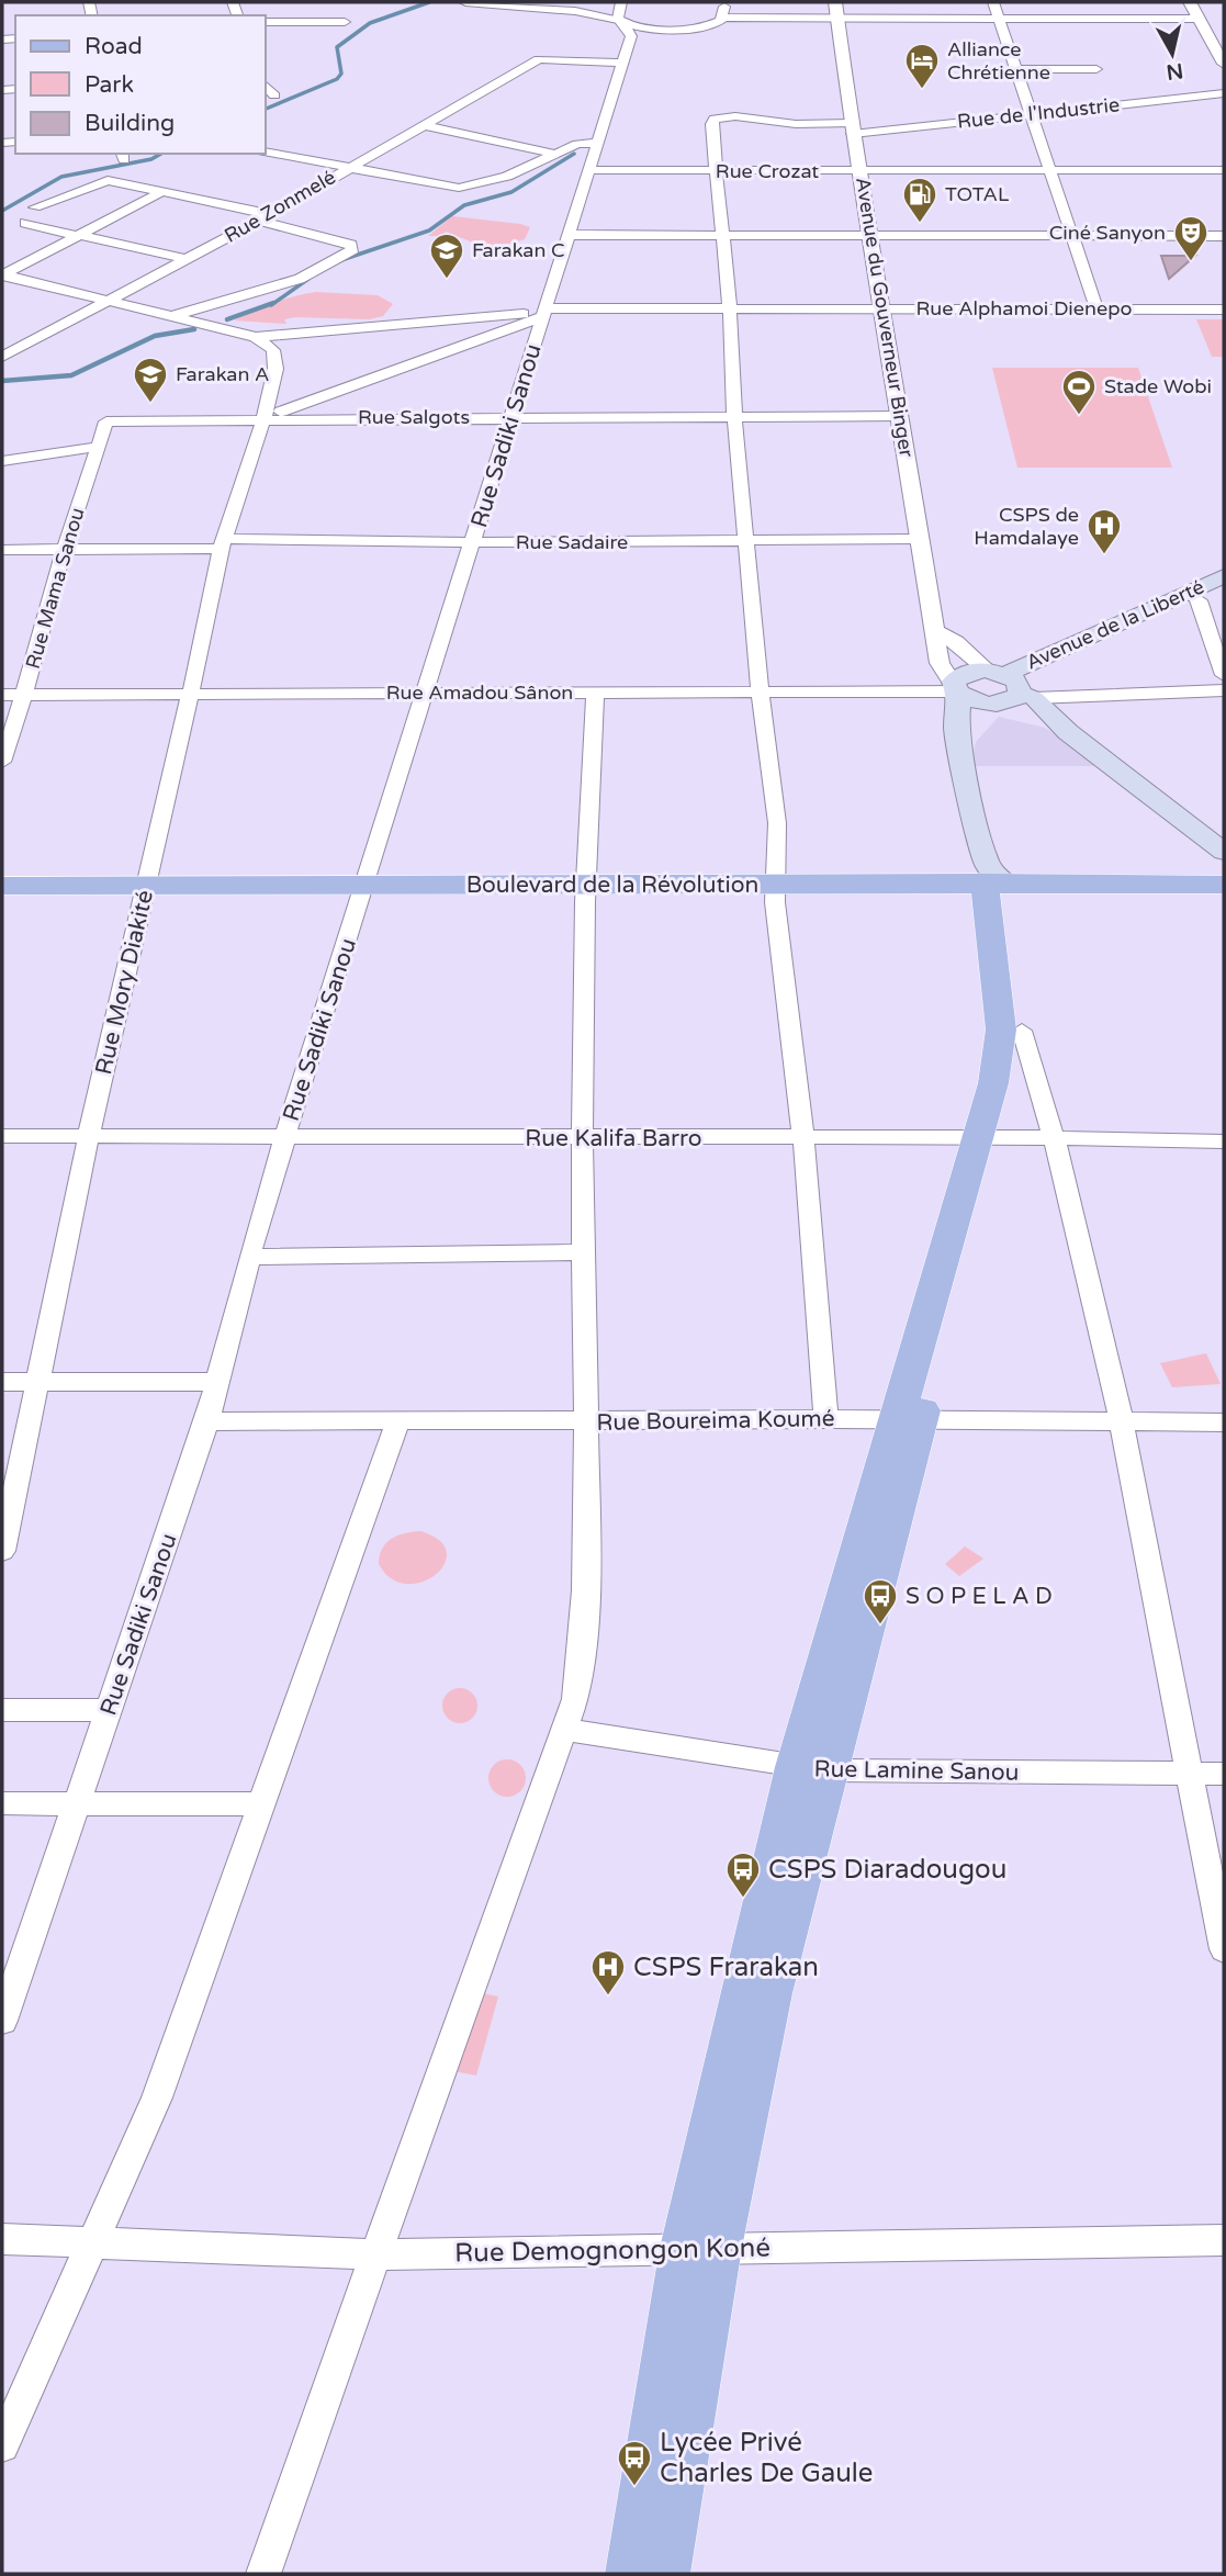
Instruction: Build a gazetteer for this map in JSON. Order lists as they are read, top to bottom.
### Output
{
  "streets": {
    "main road": ["Avenue de la Liberté", "Boulevard de la Révolution"],
    "street": [
      "Rue de l'Industrie",
      "Rue Crozat",
      "Rue Zonmelé",
      "Rue Alphamoi Dienepo",
      "Avenue du Gouverneur Binger",
      "Rue Salgots",
      "Rue Sadiki Sanou",
      "Rue Sadaire",
      "Rue Mama Sanou",
      "Rue Amadou Sânon",
      "Rue Mory Diakité",
      "Rue Kalifa Barro",
      "Rue Boureima Koumé",
      "Rue Lamine Sanou",
      "Rue Demognongon Koné"
    ]
  },
  "crossings": [
    ["Rue de l'Industrie", "Rue Crozat"],
    ["Rue de l'Industrie", "Avenue du Gouverneur Binger"],
    ["Rue Crozat", "Avenue du Gouverneur Binger"],
    ["Rue Crozat", "Rue Sadiki Sanou"],
    ["Rue Zonmelé", "Rue Alphamoi Dienepo"],
    ["Rue Zonmelé", "Rue Sadiki Sanou"],
    ["Rue Alphamoi Dienepo", "Avenue du Gouverneur Binger"],
    ["Rue Alphamoi Dienepo", "Rue Sadiki Sanou"],
    ["Rue Alphamoi Dienepo", "Rue Mory Diakité"],
    ["Avenue du Gouverneur Binger", "Rue Salgots"],
    ["Avenue du Gouverneur Binger", "Rue Sadaire"],
    ["Avenue du Gouverneur Binger", "Rue Amadou Sânon"],
    ["Rue Salgots", "Rue Sadiki Sanou"],
    ["Rue Salgots", "Rue Mama Sanou"],
    ["Rue Salgots", "Rue Mory Diakité"],
    ["Rue Sadiki Sanou", "Rue Sadaire"],
    ["Rue Sadiki Sanou", "Rue Amadou Sânon"],
    ["Rue Sadiki Sanou", "Boulevard de la Révolution"],
    ["Rue Sadiki Sanou", "Rue Kalifa Barro"],
    ["Rue Sadiki Sanou", "Rue Boureima Koumé"],
    ["Rue Sadaire", "Rue Mama Sanou"],
    ["Rue Sadaire", "Rue Mory Diakité"],
    ["Rue Mama Sanou", "Rue Amadou Sânon"],
    ["Rue Amadou Sânon", "Rue Mory Diakité"],
    ["Boulevard de la Révolution", "Rue Mory Diakité"],
    ["Rue Mory Diakité", "Rue Kalifa Barro"]
  ],
  "places": {
    "hotel": ["Alliance Chrétienne"],
    "fuel station": ["TOTAL"],
    "theatre": ["Ciné Sanyon"],
    "school or university": ["Farakan C", "Farakan A"],
    "sports": ["Stade Wobi"],
    "hospital": ["CSPS de Hamdalaye", "CSPS Frarakan"],
    "bus stop": ["S O P E L A D", "CSPS Diaradougou", "Lycée Privé Charles De Gaule"]
  },
  "legend": ["Road", "Park", "Building"],
  "north": "bottom"
}
